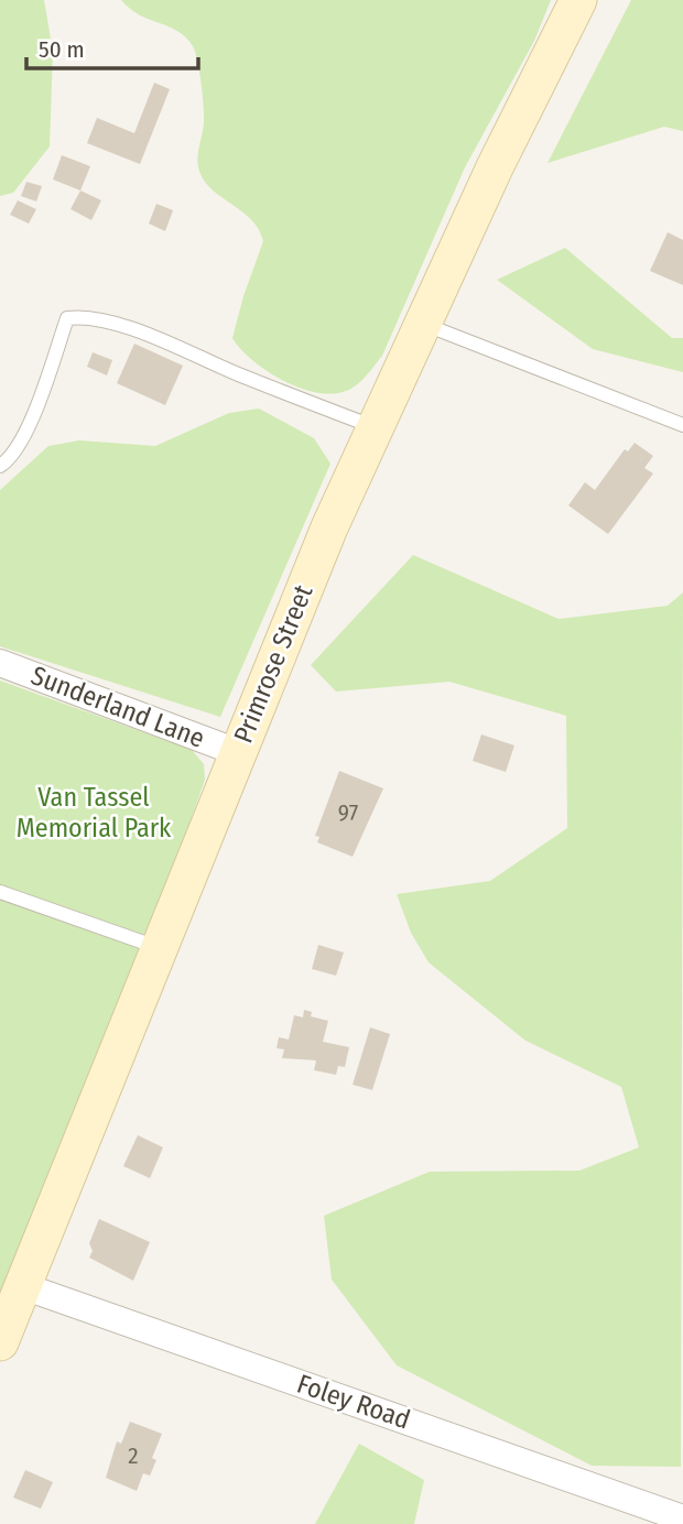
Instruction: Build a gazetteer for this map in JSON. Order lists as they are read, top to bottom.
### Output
{
  "streets": {
    "main road": ["Primrose Street"],
    "street": ["Sunderland Lane", "Foley Road"]
  },
  "crossings": [
    ["Primrose Street", "Sunderland Lane"],
    ["Primrose Street", "Foley Road"]
  ],
  "parks": ["Van Tassel Memorial Park"],
  "house_numbers": ["97", "2"],
  "scale_bar": "50 m"
}
